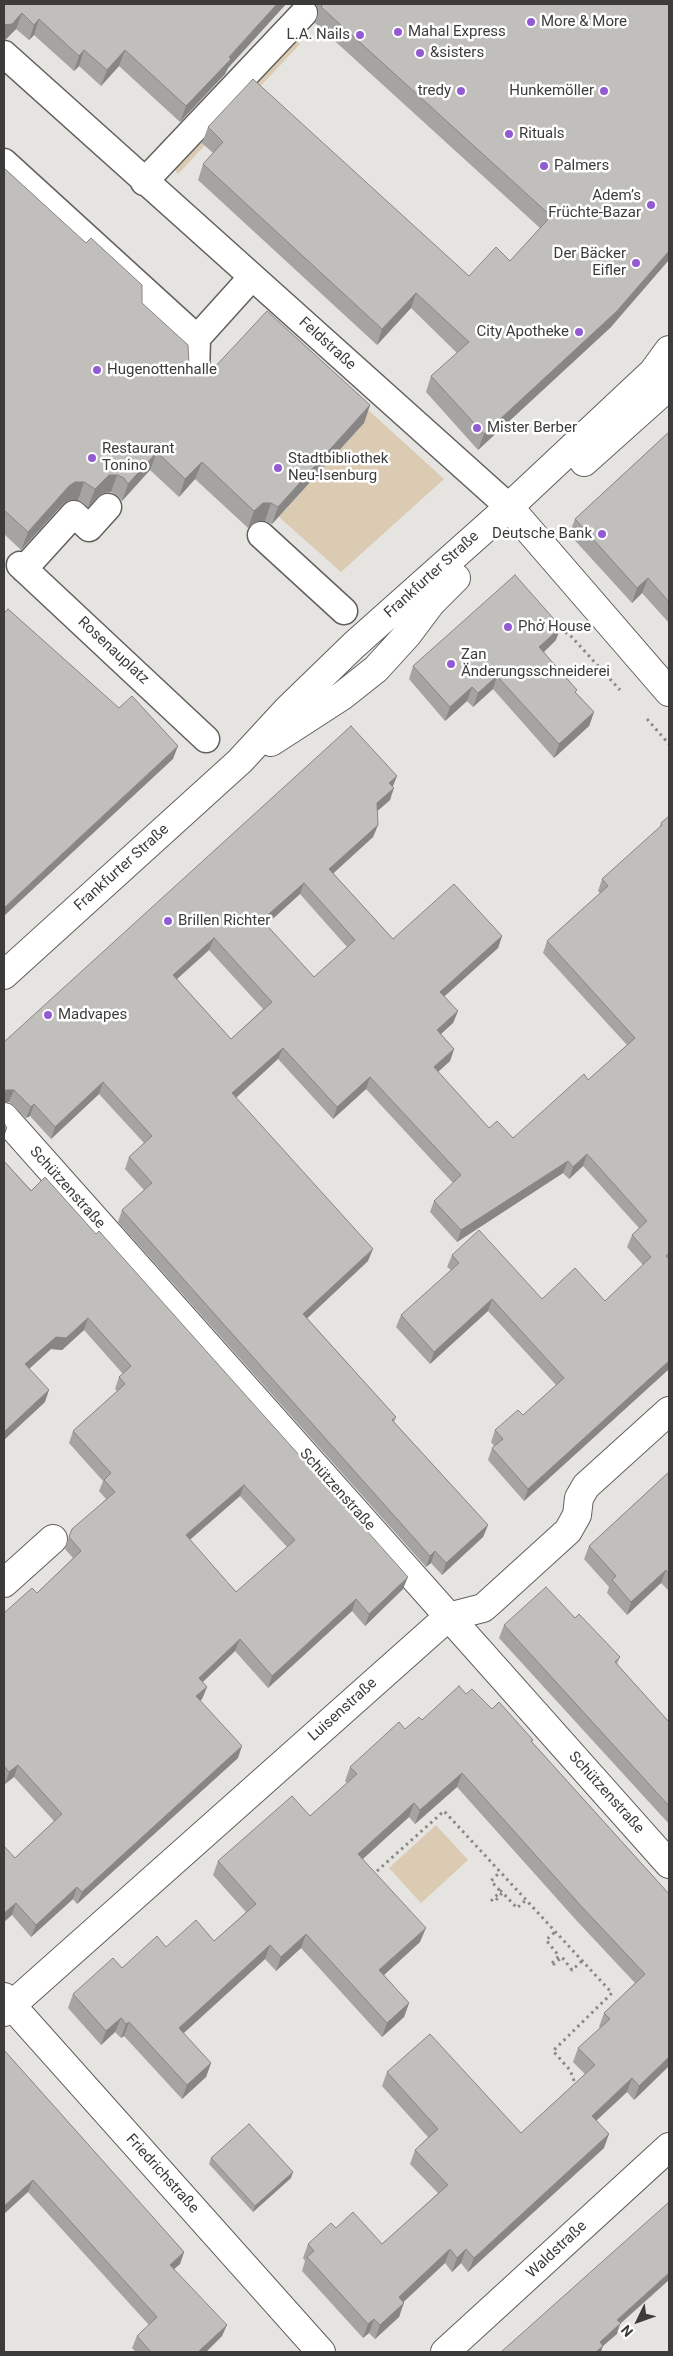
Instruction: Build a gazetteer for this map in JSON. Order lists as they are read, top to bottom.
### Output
{
  "streets": {
    "street": [
      "Feldstraße",
      "Frankfurter Straße",
      "Rosenauplatz",
      "Schützenstraße",
      "Luisenstraße",
      "Friedrichstraße",
      "Waldstraße"
    ]
  },
  "crossings": [
    ["Feldstraße", "Frankfurter Straße"],
    ["Schützenstraße", "Luisenstraße"],
    ["Luisenstraße", "Friedrichstraße"]
  ],
  "places": [
    "More & More",
    "Mahal Express",
    "L.A. Nails",
    "&sisters",
    "tredy",
    "Hunkemöller",
    "Rituals",
    "Palmers",
    "Adem’s Früchte-Bazar",
    "Der Bäcker Eifler",
    "City Apotheke",
    "Hugenottenhalle",
    "Mister Berber",
    "Restaurant Tonino",
    "Stadtbibliothek Neu-Isenburg",
    "Deutsche Bank",
    "Phở House",
    "Zan Änderungsschneiderei",
    "Brillen Richter",
    "Madvapes"
  ],
  "north": "bottom left"
}
